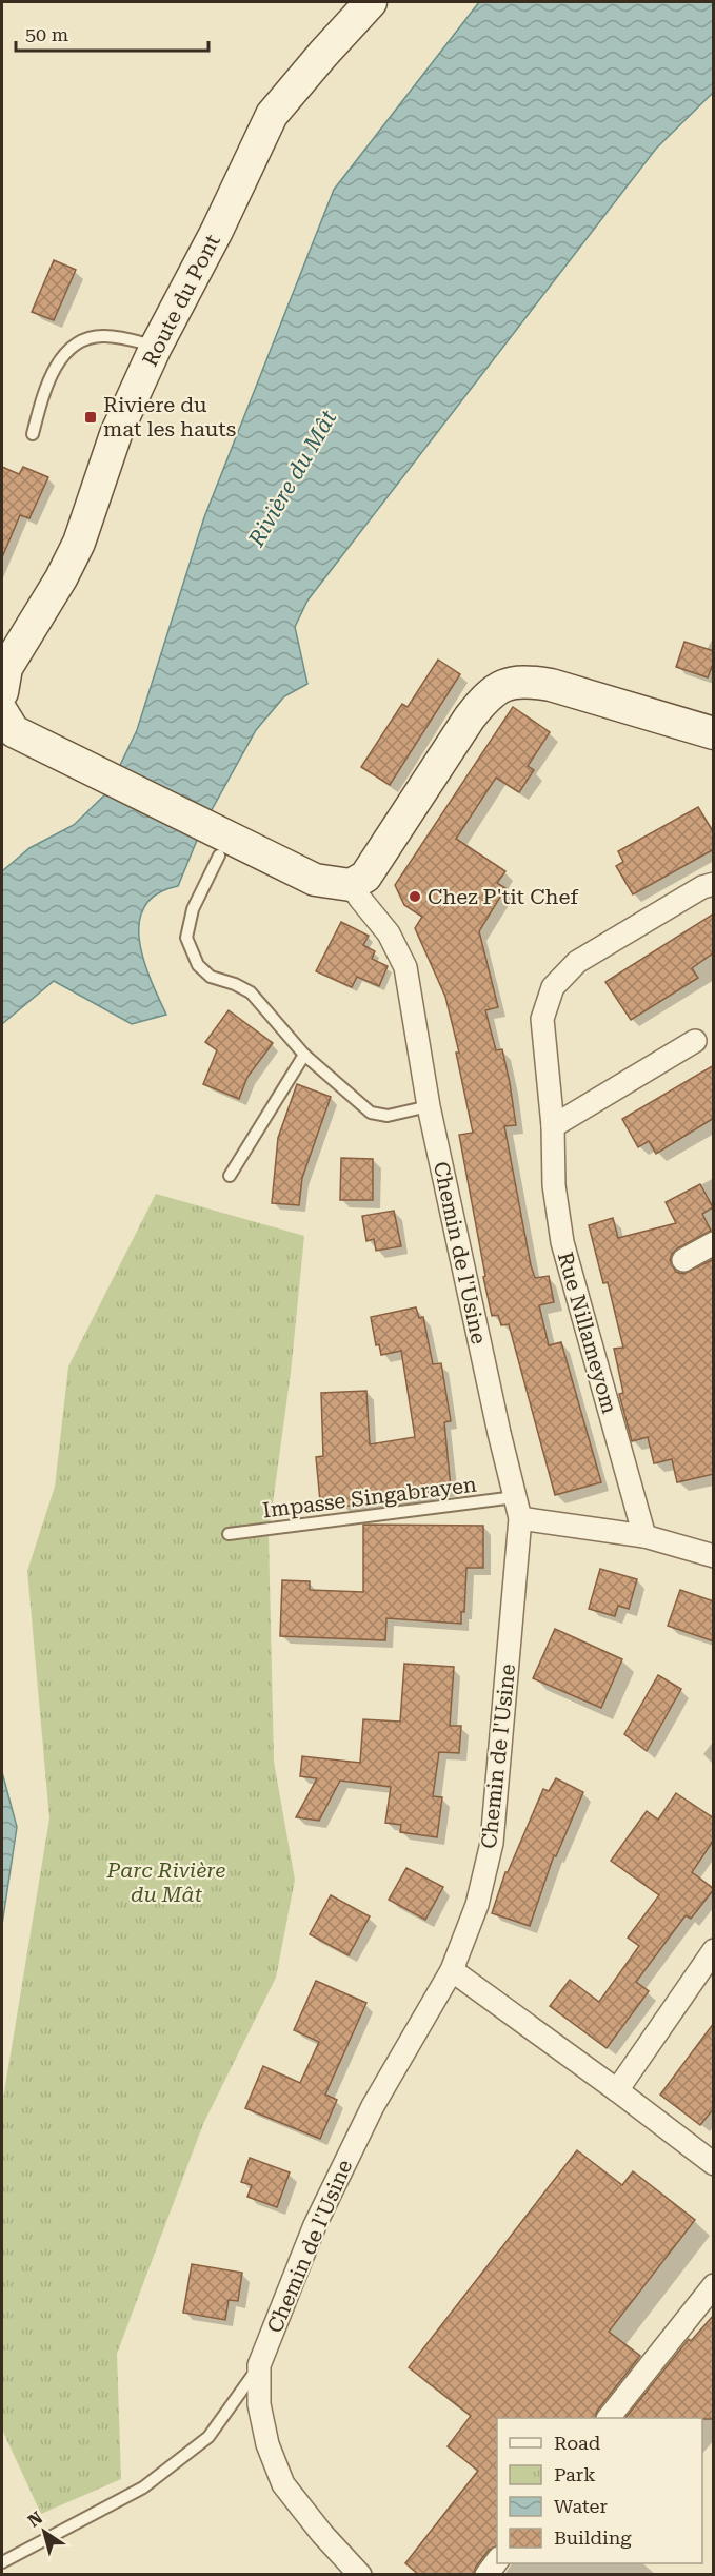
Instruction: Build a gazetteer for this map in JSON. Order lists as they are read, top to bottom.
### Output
{
  "streets": {
    "main road": ["Route du Pont"],
    "street": ["Chemin de l'Usine", "Rue Nillameyom"],
    "lane": ["Impasse Singabrayen"]
  },
  "crossings": [
    ["Chemin de l'Usine", "Impasse Singabrayen"]
  ],
  "water": ["Rivière du Mât"],
  "parks": ["Parc Rivière du Mât"],
  "places": {
    "transit": ["Riviere du mat les hauts"],
    "other": ["Chez P'tit Chef"]
  },
  "legend": [
    "Road",
    "Park",
    "Water",
    "Building"
  ],
  "scale_bar": "50 m",
  "north": "top left"
}
